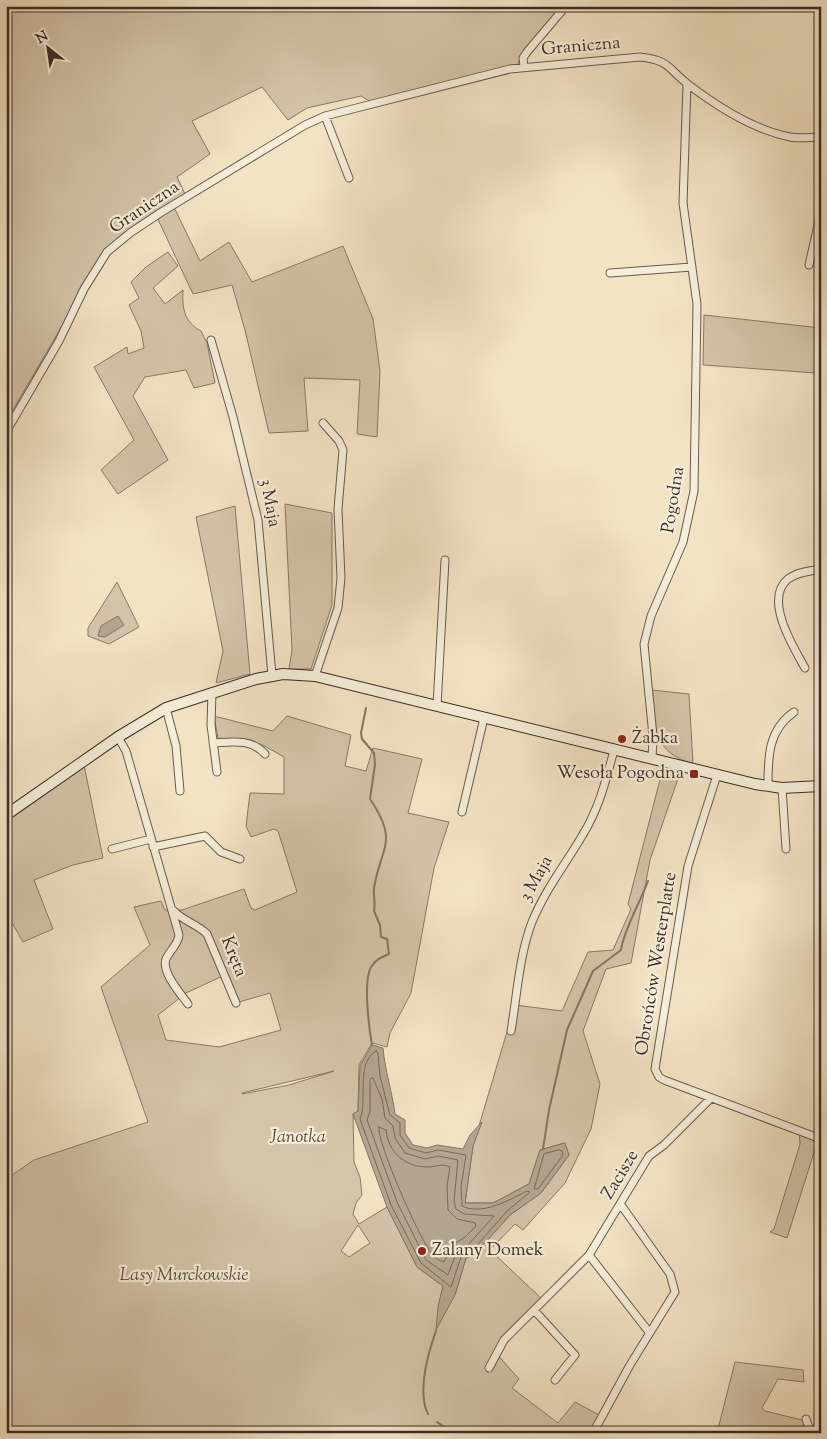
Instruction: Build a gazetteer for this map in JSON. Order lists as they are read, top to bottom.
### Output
{
  "streets": {
    "street": [
      "Graniczna",
      "Pogodna",
      "3 Maja",
      "Kręta",
      "Obrońców Westerplatte",
      "Zacisze"
    ]
  },
  "crossings": [
    ["Graniczna", "Pogodna"],
    ["Obrońców Westerplatte", "Zacisze"]
  ],
  "parks": ["Janotka", "Lasy Murckowskie"],
  "places": {
    "other": ["Żabka", "Zalany Domek"],
    "transit": ["Wesoła Pogodna"]
  },
  "north": "top left"
}
